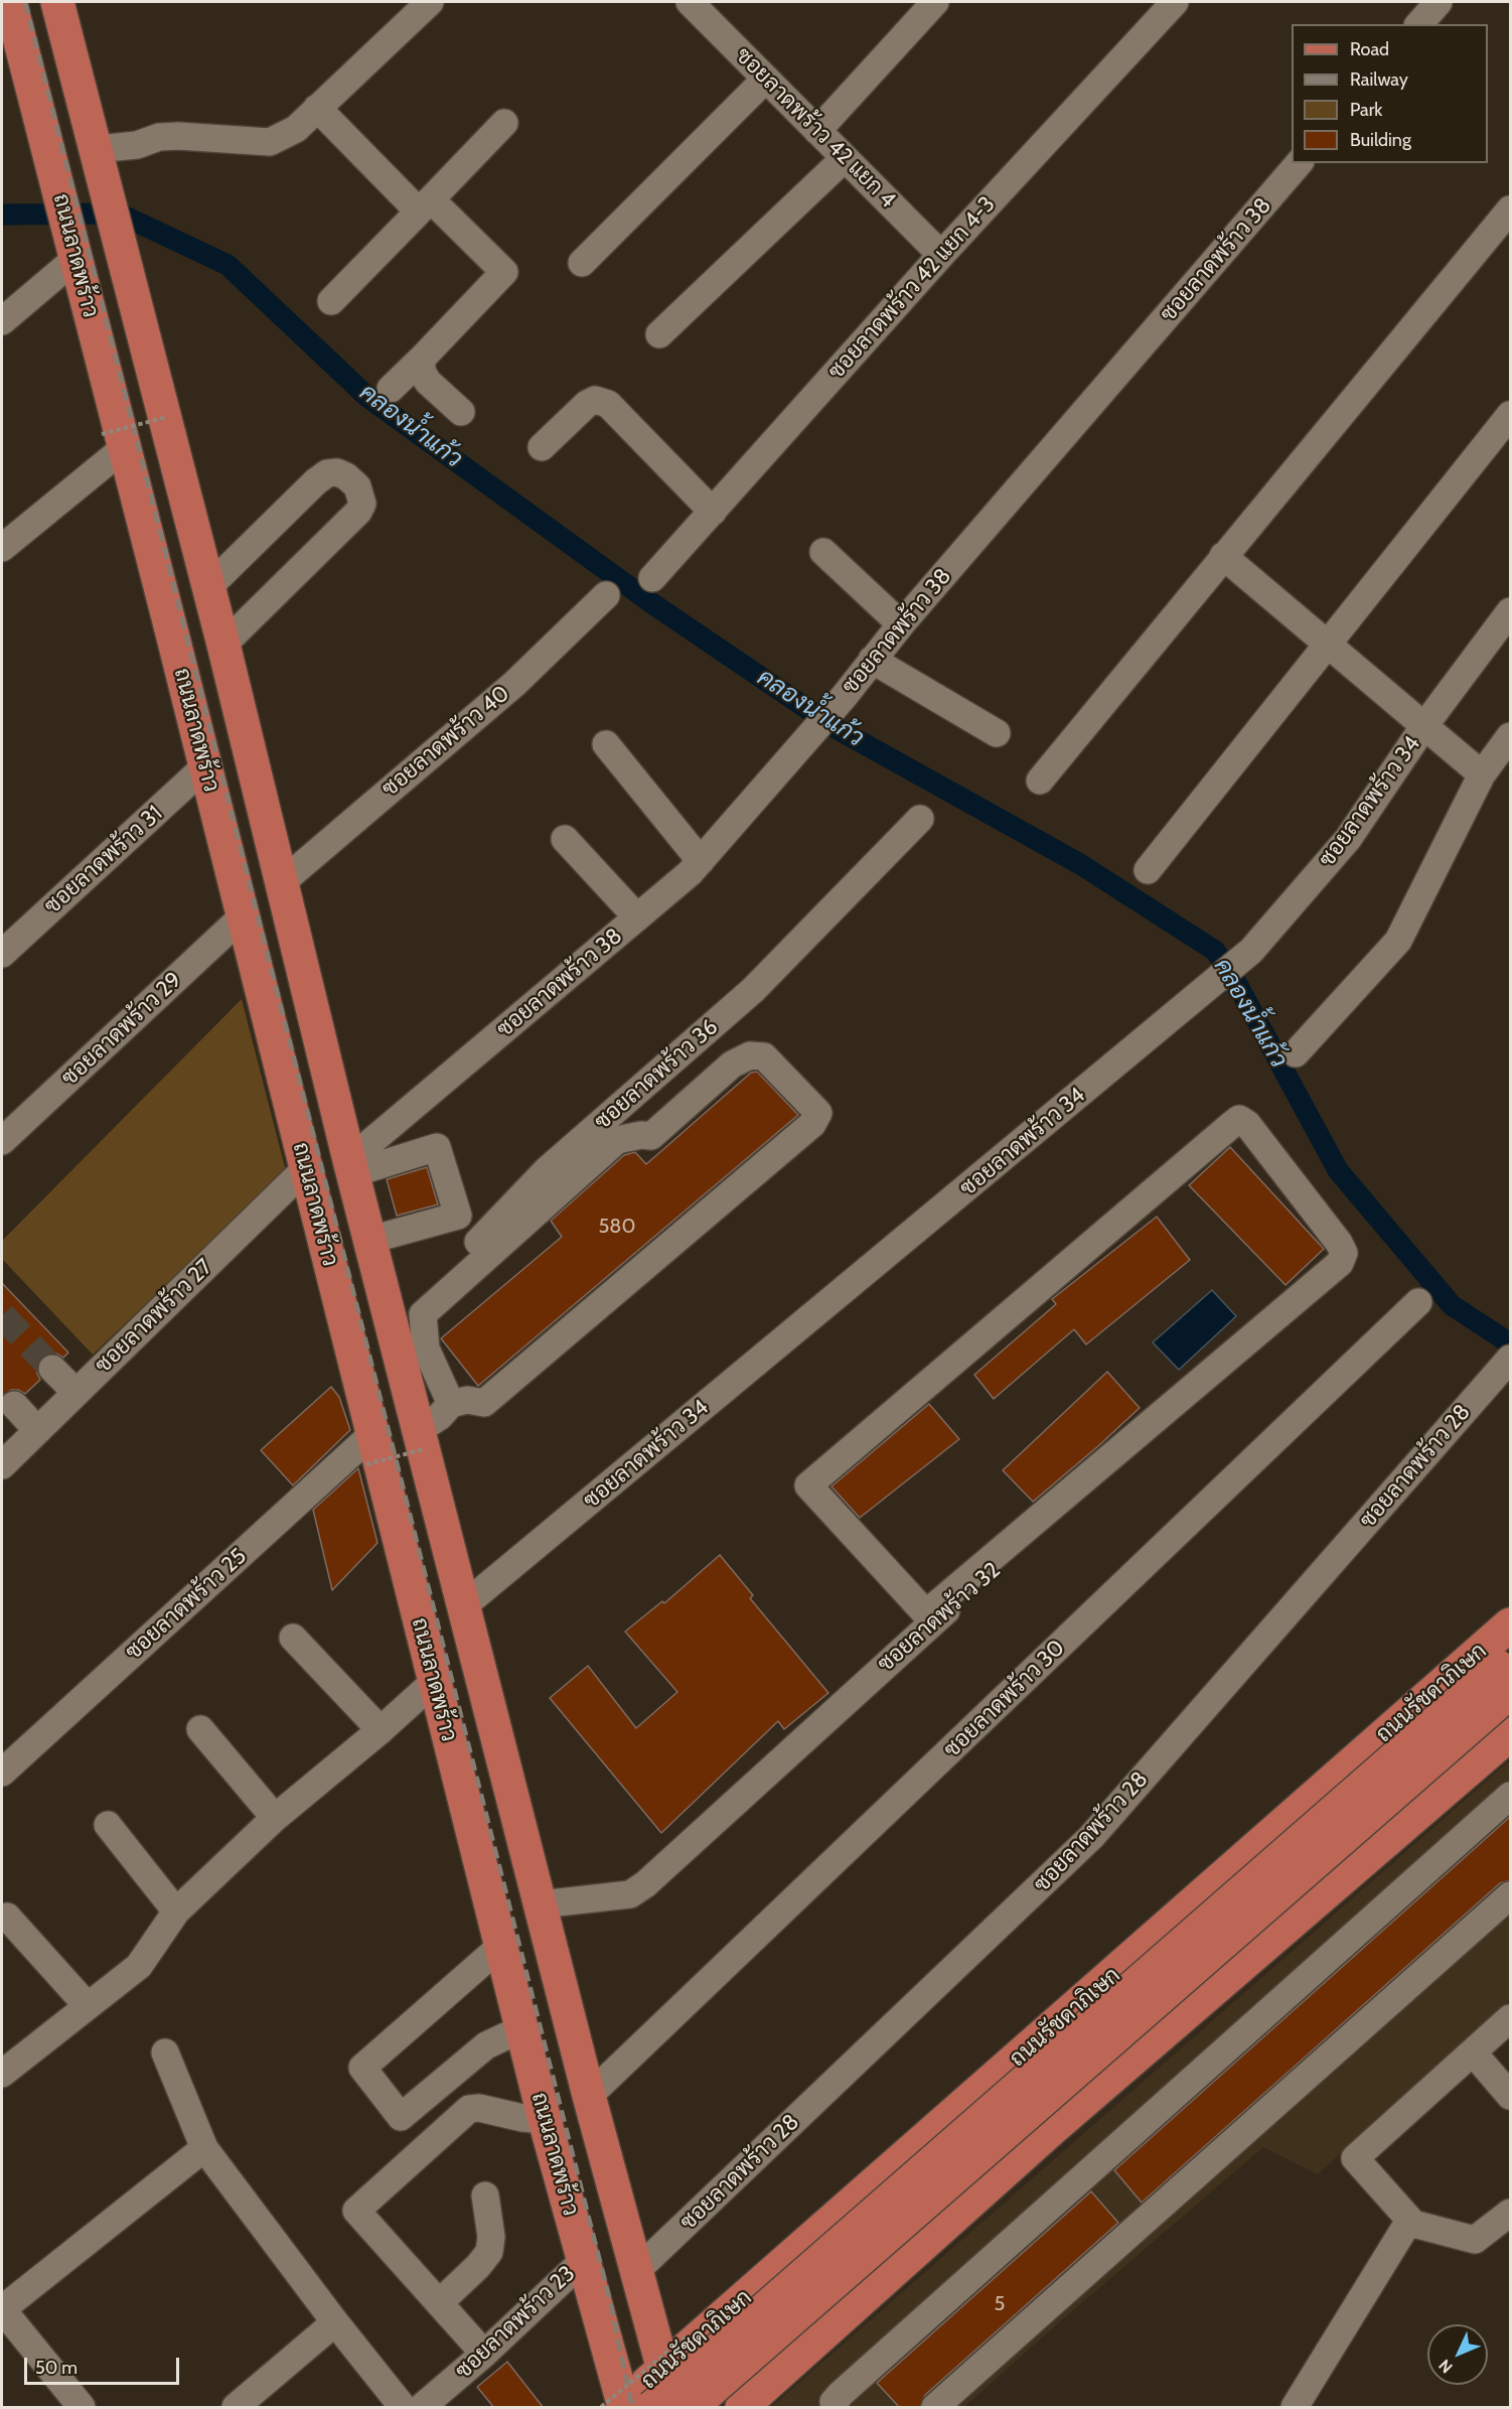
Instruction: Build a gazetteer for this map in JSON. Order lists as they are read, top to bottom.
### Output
{
  "streets": {
    "main road": ["ถนนลาดพร้าว", "ถนนรัชดาภิเษก"],
    "street": [
      "ซอยลาดพร้าว 42 แยก 4",
      "ซอยลาดพร้าว 38",
      "ซอยลาดพร้าว 42 แยก 4-3",
      "ซอยลาดพร้าว 40",
      "ซอยลาดพร้าว 34",
      "ซอยลาดพร้าว 31",
      "ซอยลาดพร้าว 29",
      "ซอยลาดพร้าว 36",
      "ซอยลาดพร้าว 27",
      "ซอยลาดพร้าว 28",
      "ซอยลาดพร้าว 25",
      "ซอยลาดพร้าว 32",
      "ซอยลาดพร้าว 30",
      "ซอยลาดพร้าว 23"
    ]
  },
  "crossings": [
    ["ซอยลาดพร้าว 42 แยก 4", "ซอยลาดพร้าว 42 แยก 4-3"],
    ["ถนนลาดพร้าว", "ซอยลาดพร้าว 38"],
    ["ถนนลาดพร้าว", "ซอยลาดพร้าว 40"],
    ["ถนนลาดพร้าว", "ซอยลาดพร้าว 34"],
    ["ถนนลาดพร้าว", "ซอยลาดพร้าว 31"],
    ["ถนนลาดพร้าว", "ซอยลาดพร้าว 29"],
    ["ถนนลาดพร้าว", "ซอยลาดพร้าว 36"],
    ["ถนนลาดพร้าว", "ซอยลาดพร้าว 27"],
    ["ถนนลาดพร้าว", "ซอยลาดพร้าว 28"],
    ["ถนนลาดพร้าว", "ซอยลาดพร้าว 25"],
    ["ถนนลาดพร้าว", "ซอยลาดพร้าว 32"],
    ["ถนนลาดพร้าว", "ถนนรัชดาภิเษก"],
    ["ถนนลาดพร้าว", "ซอยลาดพร้าว 30"],
    ["ถนนลาดพร้าว", "ซอยลาดพร้าว 23"]
  ],
  "water": ["คลองน้ำแก้ว"],
  "house_numbers": ["580", "5"],
  "legend": [
    "Road",
    "Railway",
    "Park",
    "Building"
  ],
  "scale_bar": "50 m",
  "north": "bottom left"
}
